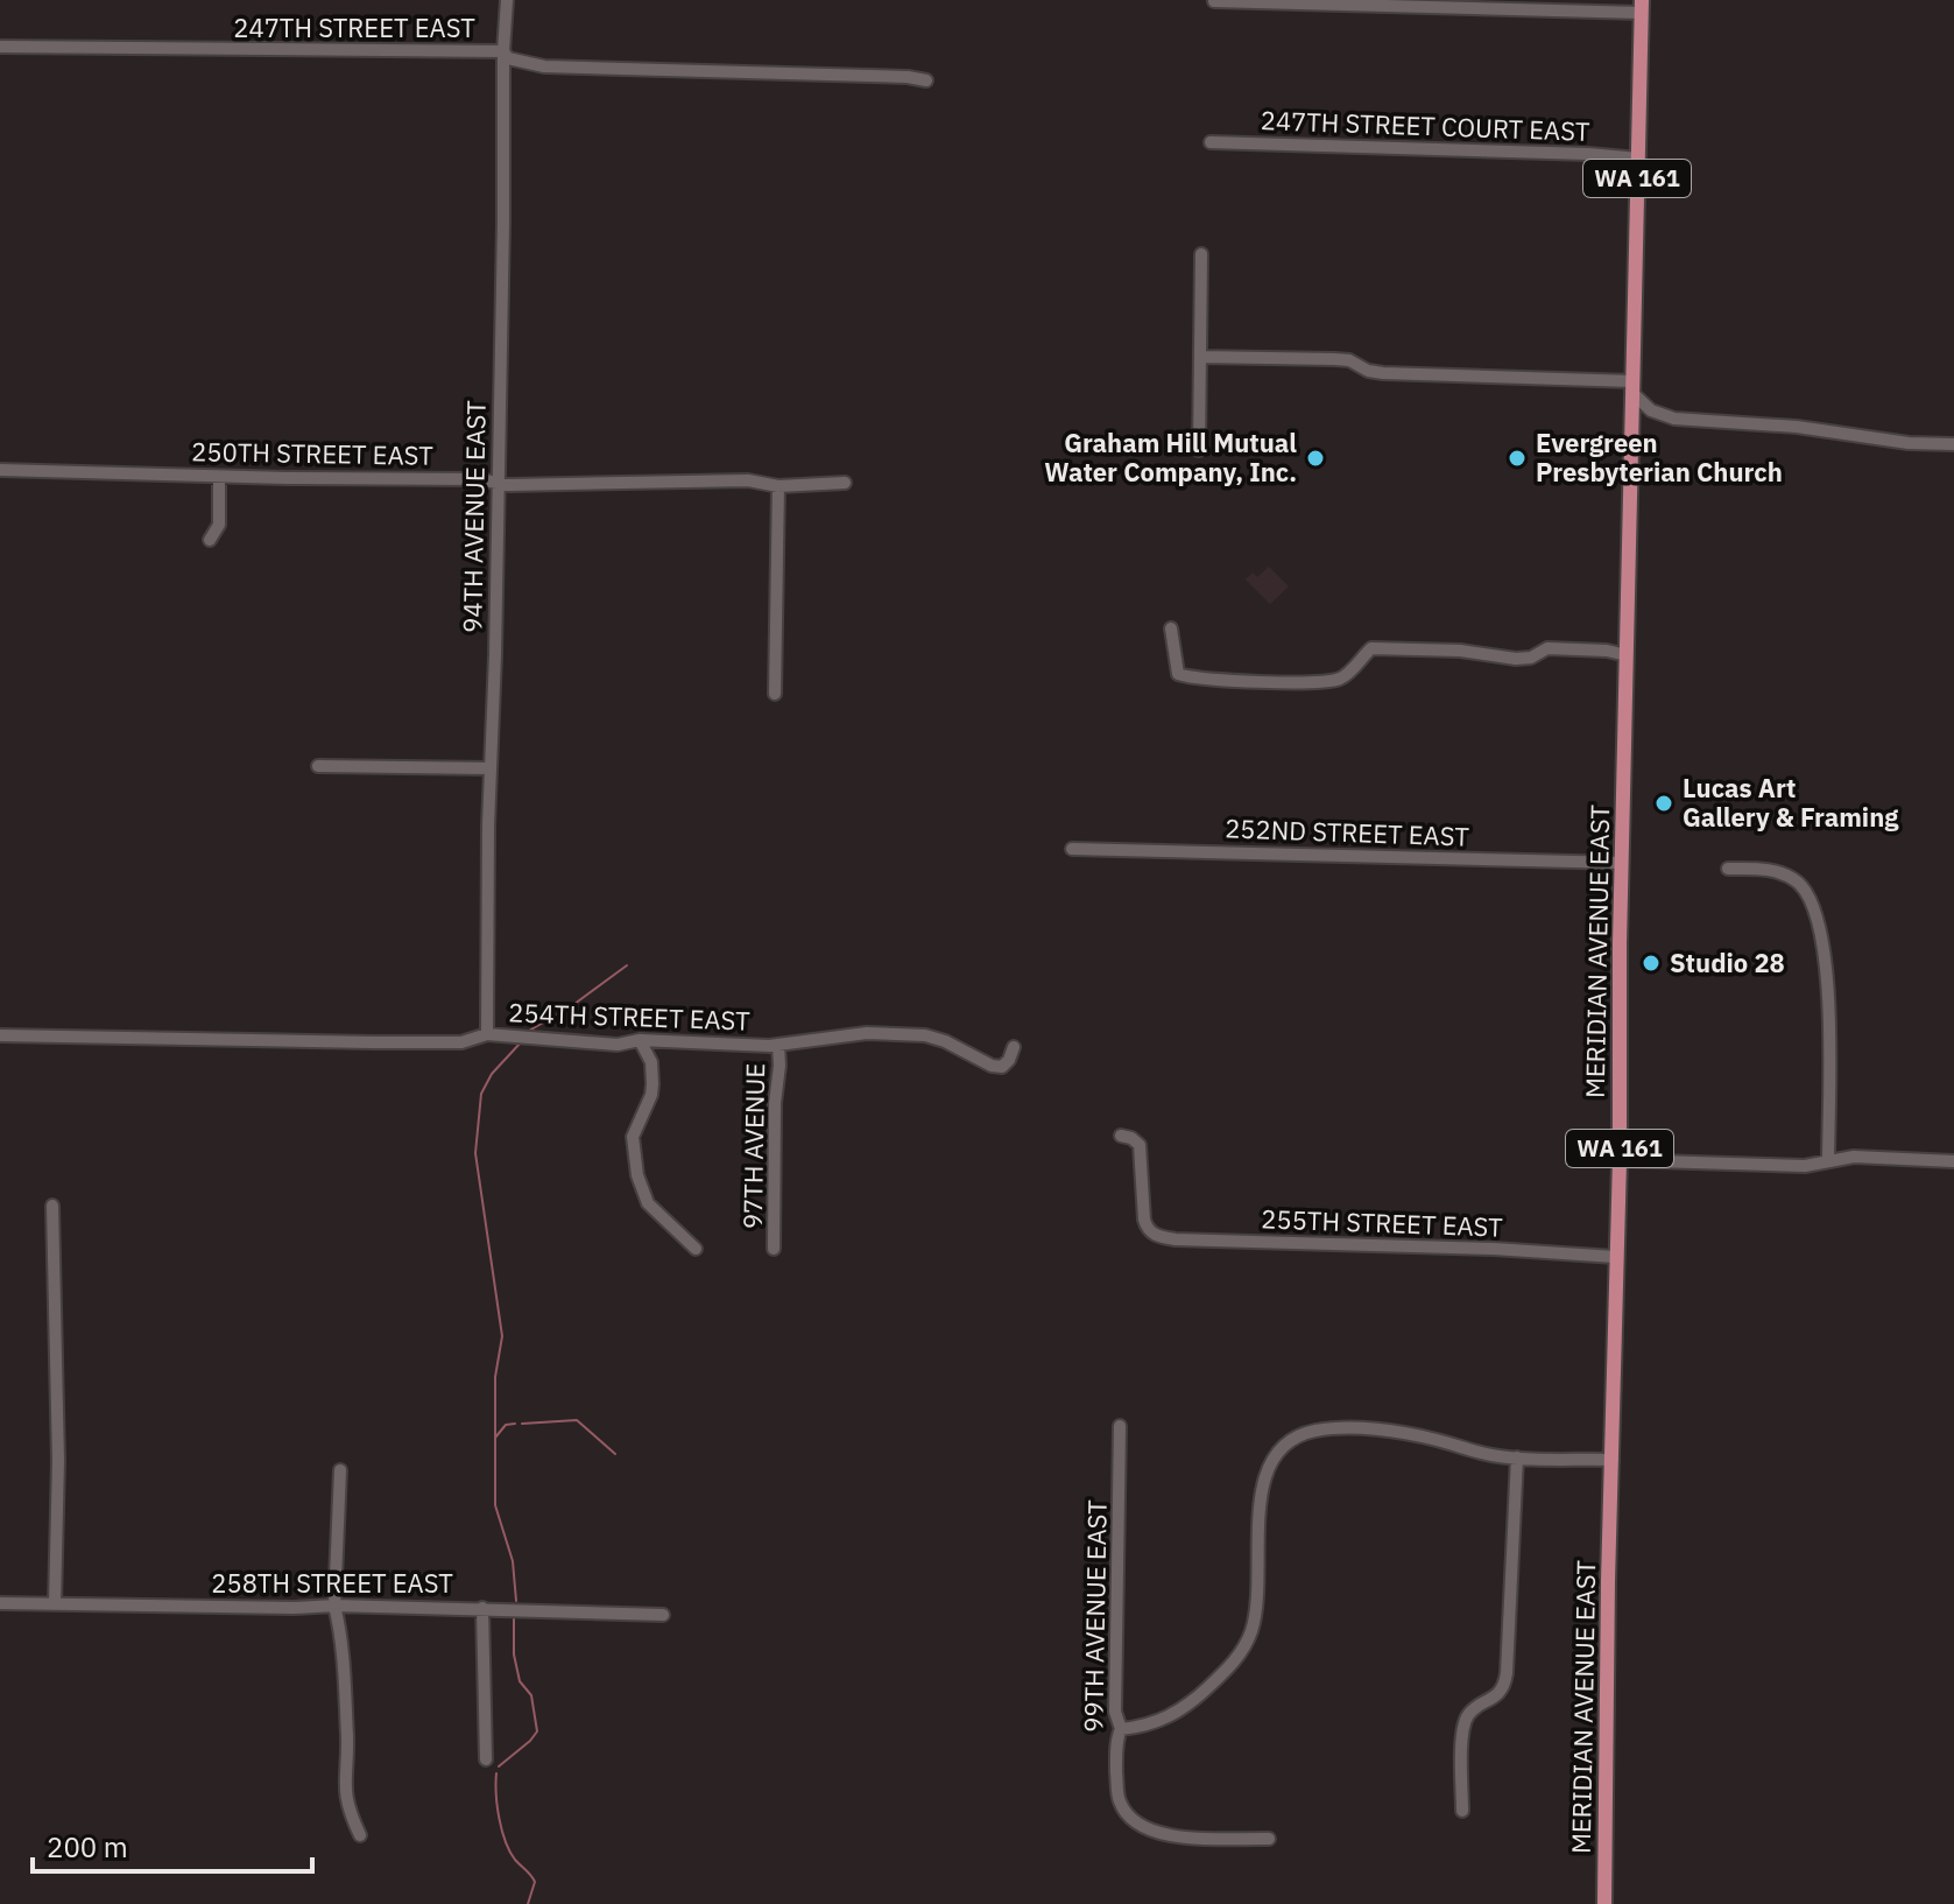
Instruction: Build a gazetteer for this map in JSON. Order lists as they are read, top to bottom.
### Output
{
  "streets": {
    "main road": ["WA 161", "MERIDIAN AVENUE EAST"],
    "street": [
      "247TH STREET EAST",
      "247TH STREET COURT EAST",
      "250TH STREET EAST",
      "94TH AVENUE EAST",
      "252ND STREET EAST",
      "254TH STREET EAST",
      "97TH AVENUE",
      "255TH STREET EAST",
      "258TH STREET EAST",
      "99TH AVENUE EAST"
    ]
  },
  "crossings": [
    ["247TH STREET EAST", "94TH AVENUE EAST"],
    ["247TH STREET COURT EAST", "MERIDIAN AVENUE EAST"],
    ["250TH STREET EAST", "94TH AVENUE EAST"],
    ["94TH AVENUE EAST", "254TH STREET EAST"],
    ["252ND STREET EAST", "MERIDIAN AVENUE EAST"],
    ["MERIDIAN AVENUE EAST", "255TH STREET EAST"],
    ["254TH STREET EAST", "97TH AVENUE"]
  ],
  "places": [
    "Graham Hill Mutual Water Company, Inc.",
    "Evergreen Presbyterian Church",
    "Lucas Art Gallery & Framing",
    "Studio 28"
  ],
  "scale_bar": "200 m"
}
